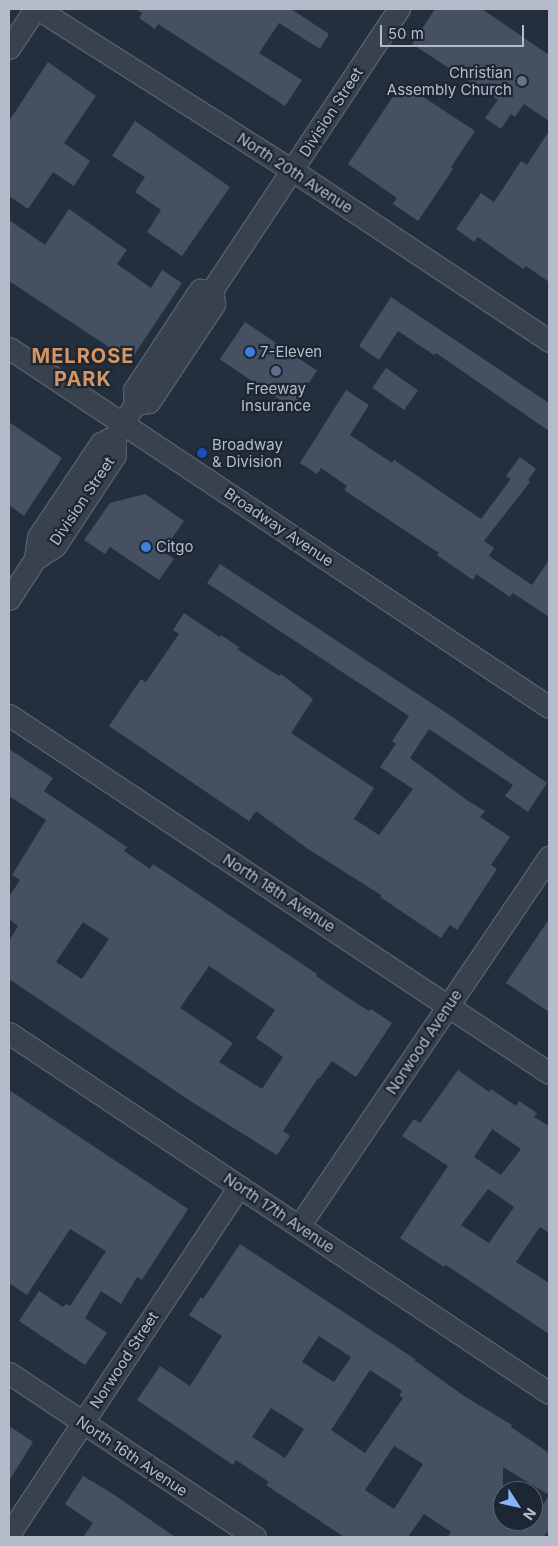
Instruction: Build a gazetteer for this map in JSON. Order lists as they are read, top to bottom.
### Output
{
  "streets": {
    "street": [
      "Division Street",
      "North 20th Avenue",
      "Broadway Avenue",
      "North 18th Avenue",
      "Norwood Avenue",
      "North 17th Avenue",
      "Norwood Street",
      "North 16th Avenue"
    ]
  },
  "crossings": [
    ["Division Street", "North 20th Avenue"],
    ["Division Street", "Broadway Avenue"],
    ["North 18th Avenue", "Norwood Avenue"],
    ["Norwood Avenue", "North 17th Avenue"],
    ["North 17th Avenue", "Norwood Street"],
    ["Norwood Street", "North 16th Avenue"]
  ],
  "districts": ["MELROSE PARK"],
  "places": [
    "Christian Assembly Church",
    "7-Eleven",
    "Freeway Insurance",
    "Broadway & Division",
    "Citgo"
  ],
  "scale_bar": "50 m",
  "north": "bottom right"
}
